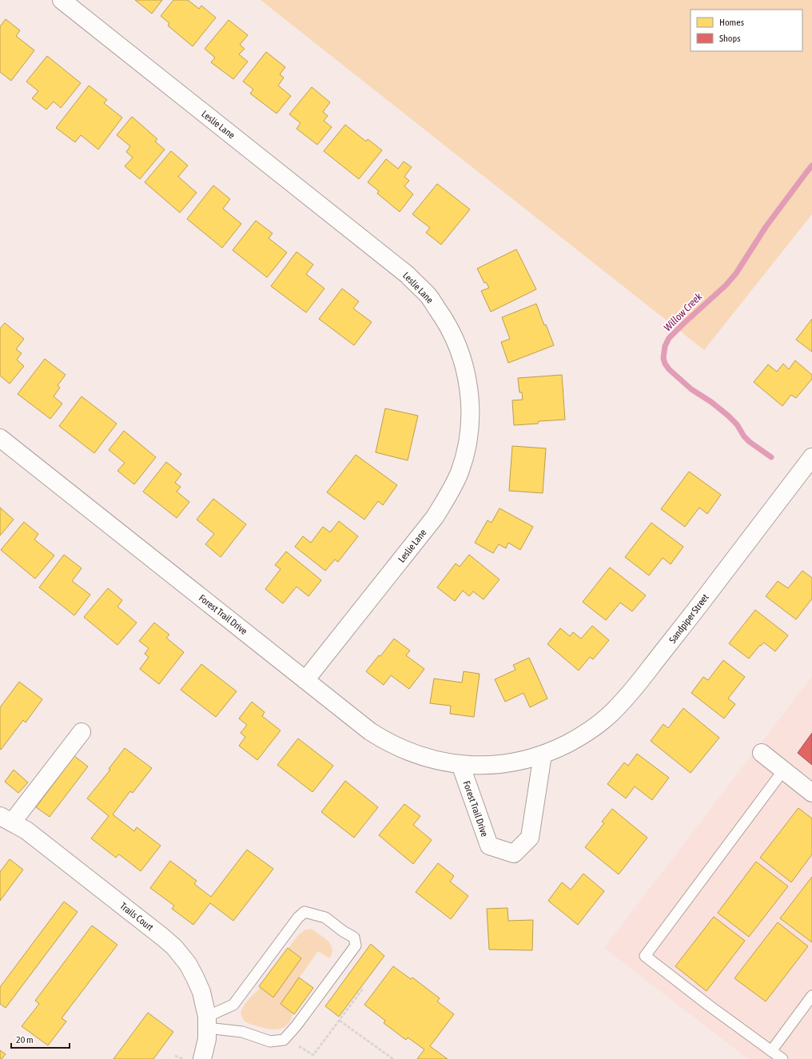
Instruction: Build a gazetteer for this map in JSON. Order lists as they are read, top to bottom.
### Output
{
  "streets": {
    "street": [
      "Leslie Lane",
      "Forest Trail Drive",
      "Sandpiper Street",
      "Trails Court"
    ]
  },
  "crossings": [
    ["Leslie Lane", "Forest Trail Drive"],
    ["Forest Trail Drive", "Sandpiper Street"]
  ],
  "water": ["Willow Creek"],
  "legend": ["Homes", "Shops"],
  "scale_bar": "20 m"
}
